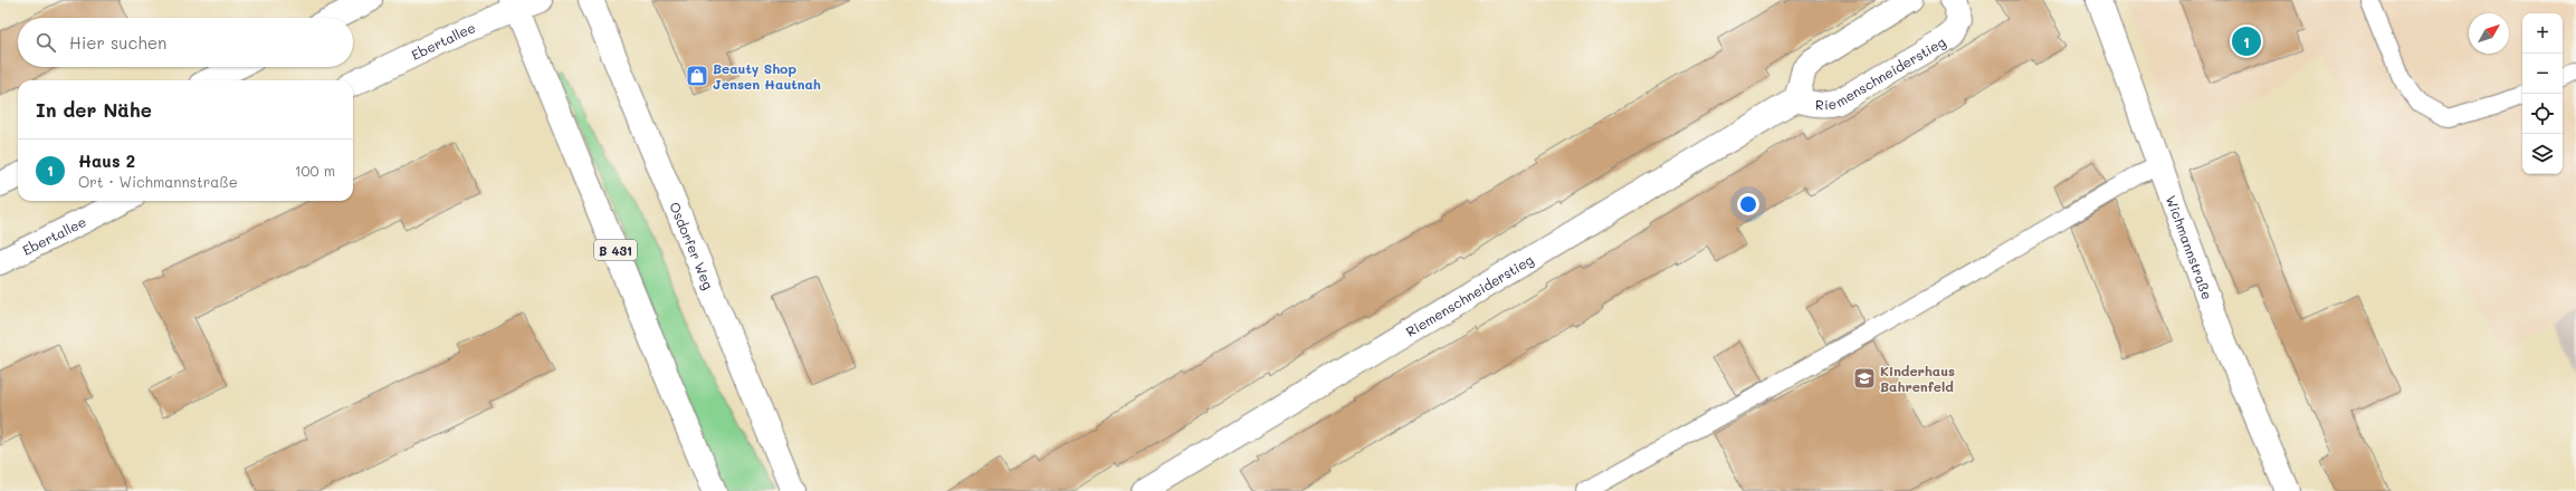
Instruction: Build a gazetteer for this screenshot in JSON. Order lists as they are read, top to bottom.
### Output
{
  "streets": {
    "street": [
      "Ebertallee",
      "Riemenschneiderstieg",
      "Osdorfer Weg",
      "Wichmannstraße",
      "B 431"
    ]
  },
  "crossings": [
    ["Ebertallee", "B 431"]
  ],
  "places": {
    "shop": ["Beauty Shop Jensen Hautnah"],
    "school or university": ["Kinderhaus Bahrenfeld"]
  },
  "north": "top right",
  "page": {
    "map_buttons": ["+", "−"],
    "search": "Hier suchen",
    "pins": "1",
    "heading": "In der Nähe",
    "list": [
      {
        "mark": "1",
        "name": "Haus 2",
        "note": "Ort · Wichmannstraße",
        "value": "100 m"
      }
    ]
  }
}
